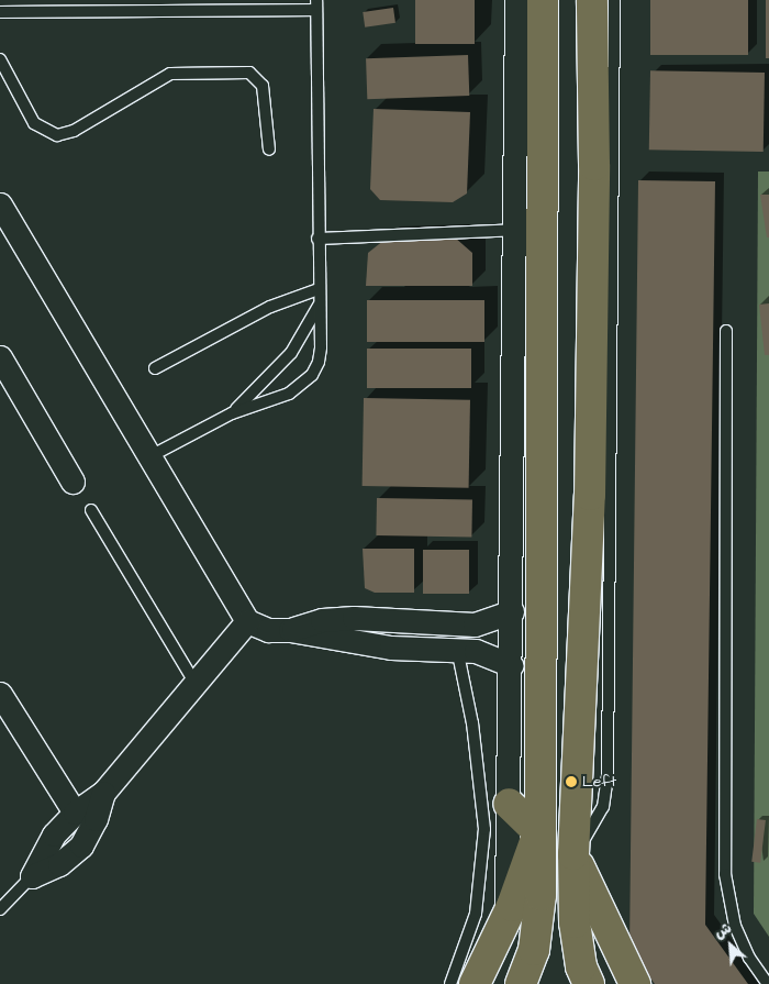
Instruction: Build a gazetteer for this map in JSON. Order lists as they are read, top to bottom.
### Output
{
  "places": ["Left"],
  "north": "top left"
}
